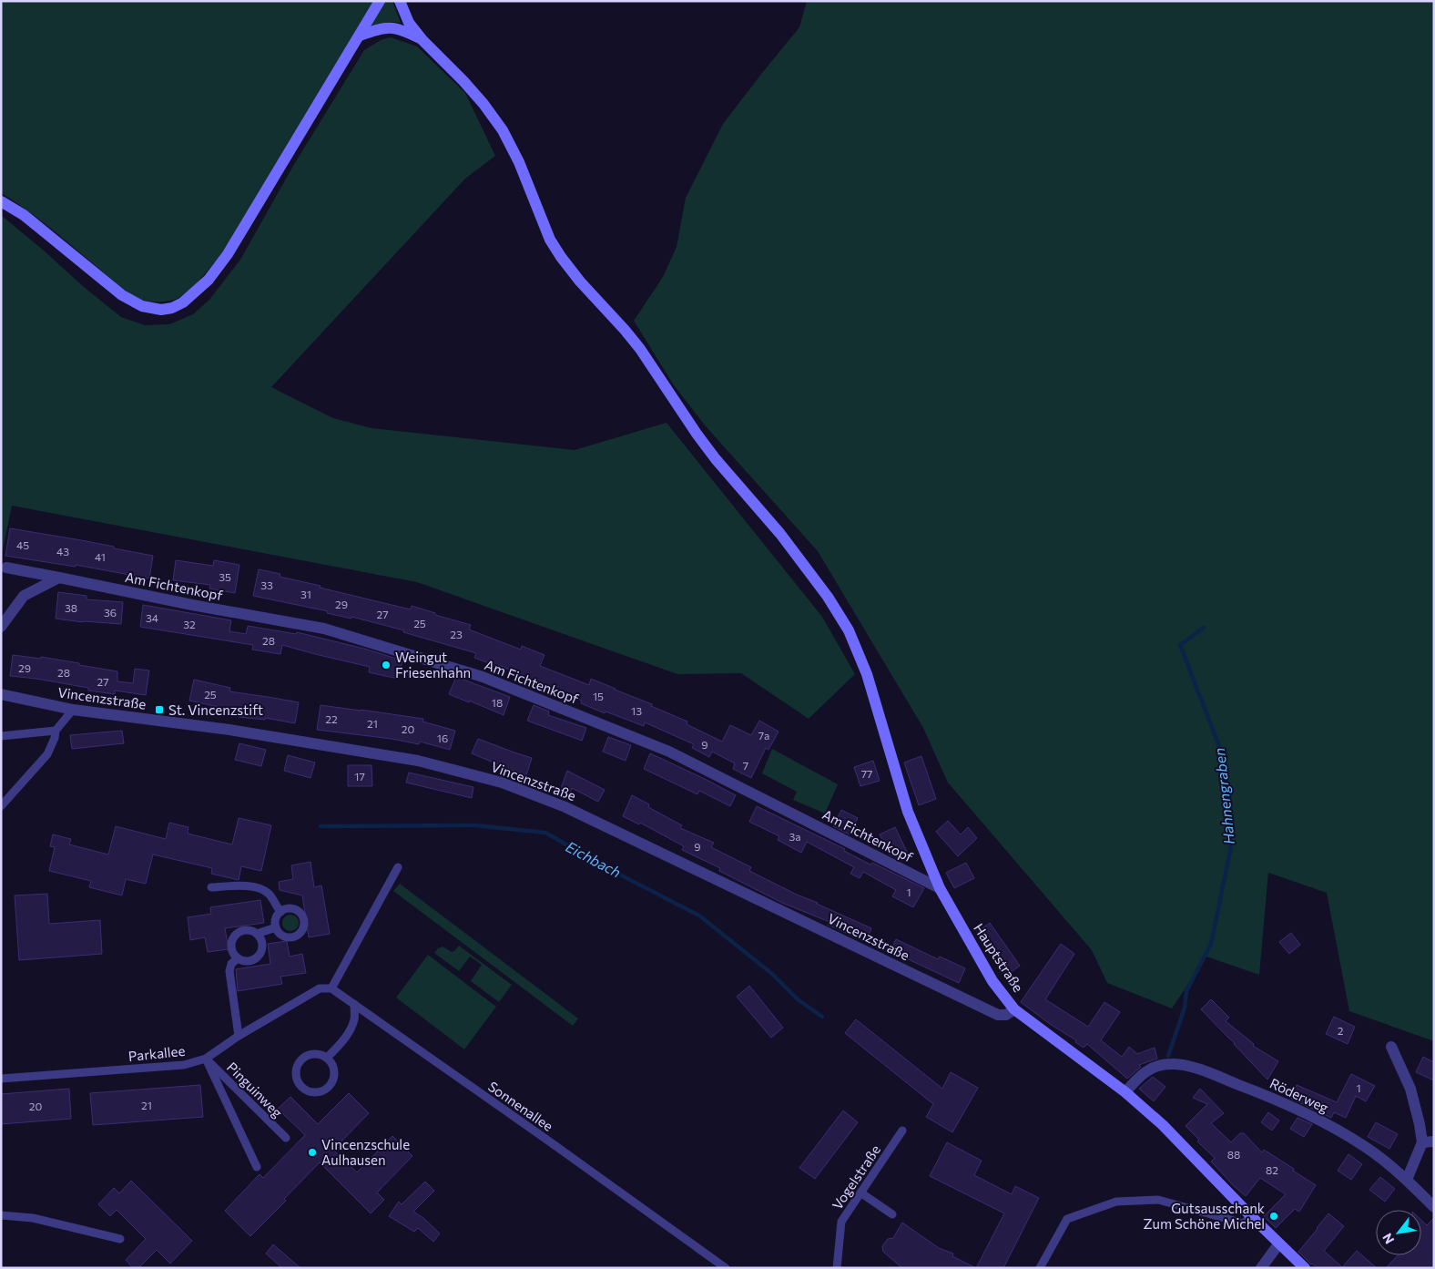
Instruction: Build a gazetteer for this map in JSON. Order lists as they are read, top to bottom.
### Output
{
  "streets": {
    "street": [
      "Am Fichtenkopf",
      "Vincenzstraße",
      "Hauptstraße",
      "Röderweg"
    ],
    "lane": [
      "Parkallee",
      "Pinguinweg",
      "Sonnenallee",
      "Vogelstraße"
    ]
  },
  "crossings": [
    ["Am Fichtenkopf", "Hauptstraße"],
    ["Vincenzstraße", "Hauptstraße"],
    ["Hauptstraße", "Röderweg"],
    ["Parkallee", "Pinguinweg"],
    ["Parkallee", "Sonnenallee"]
  ],
  "water": ["Hahnengraben", "Eichbach"],
  "places": {
    "other": ["Weingut Friesenhahn", "Vincenzschule Aulhausen", "Gutsausschank Zum Schöne Michel"],
    "transit": ["St. Vincenzstift"]
  },
  "house_numbers": [
    "45",
    "43",
    "41",
    "35",
    "33",
    "31",
    "29",
    "38",
    "36",
    "27",
    "34",
    "25",
    "32",
    "23",
    "28",
    "29",
    "28",
    "27",
    "25",
    "15",
    "18",
    "13",
    "22",
    "21",
    "20",
    "7a",
    "16",
    "9",
    "7",
    "77",
    "17",
    "3a",
    "9",
    "1",
    "2",
    "1",
    "21",
    "20",
    "88",
    "82"
  ],
  "north": "bottom left"
}
